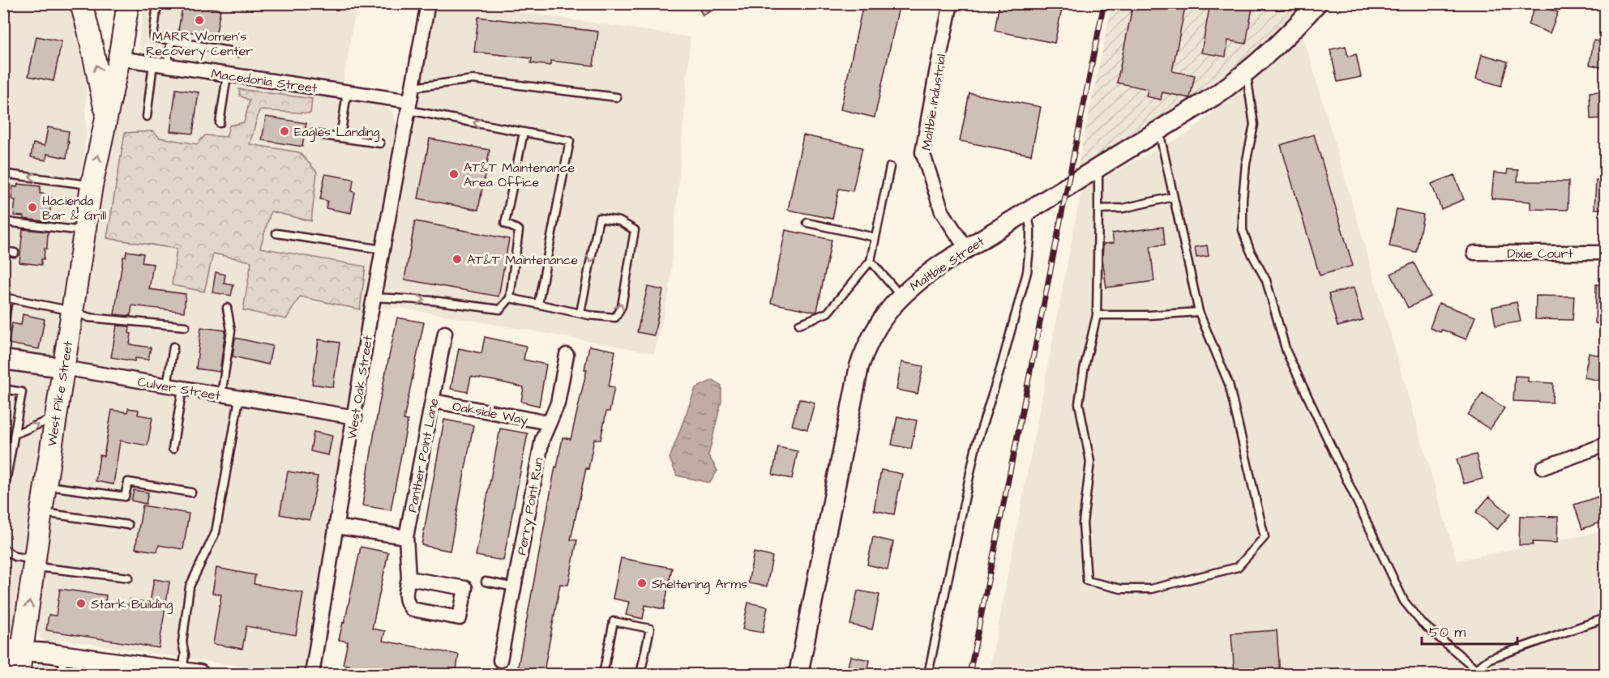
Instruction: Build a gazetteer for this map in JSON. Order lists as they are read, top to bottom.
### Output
{
  "streets": {
    "main road": ["West Pike Street"],
    "street": [
      "Macedonia Street",
      "Maltbie Industrial",
      "Dixie Court",
      "Maltbie Street",
      "West Oak Street",
      "Culver Street",
      "Oakside Way",
      "Panther Point Lane",
      "Perry Point Run"
    ]
  },
  "crossings": [
    ["Macedonia Street", "West Oak Street"],
    ["Macedonia Street", "West Pike Street"],
    ["Maltbie Industrial", "Maltbie Street"],
    ["West Oak Street", "Culver Street"],
    ["Culver Street", "West Pike Street"],
    ["Oakside Way", "Panther Point Lane"],
    ["Oakside Way", "Perry Point Run"]
  ],
  "places": [
    "MARR Women's Recovery Center",
    "Eagles Landing",
    "AT&T Maintenance Area Office",
    "Hacienda Bar & Grill",
    "AT&T Maintenance",
    "Sheltering Arms",
    "Stark Building"
  ],
  "scale_bar": "50 m"
}
